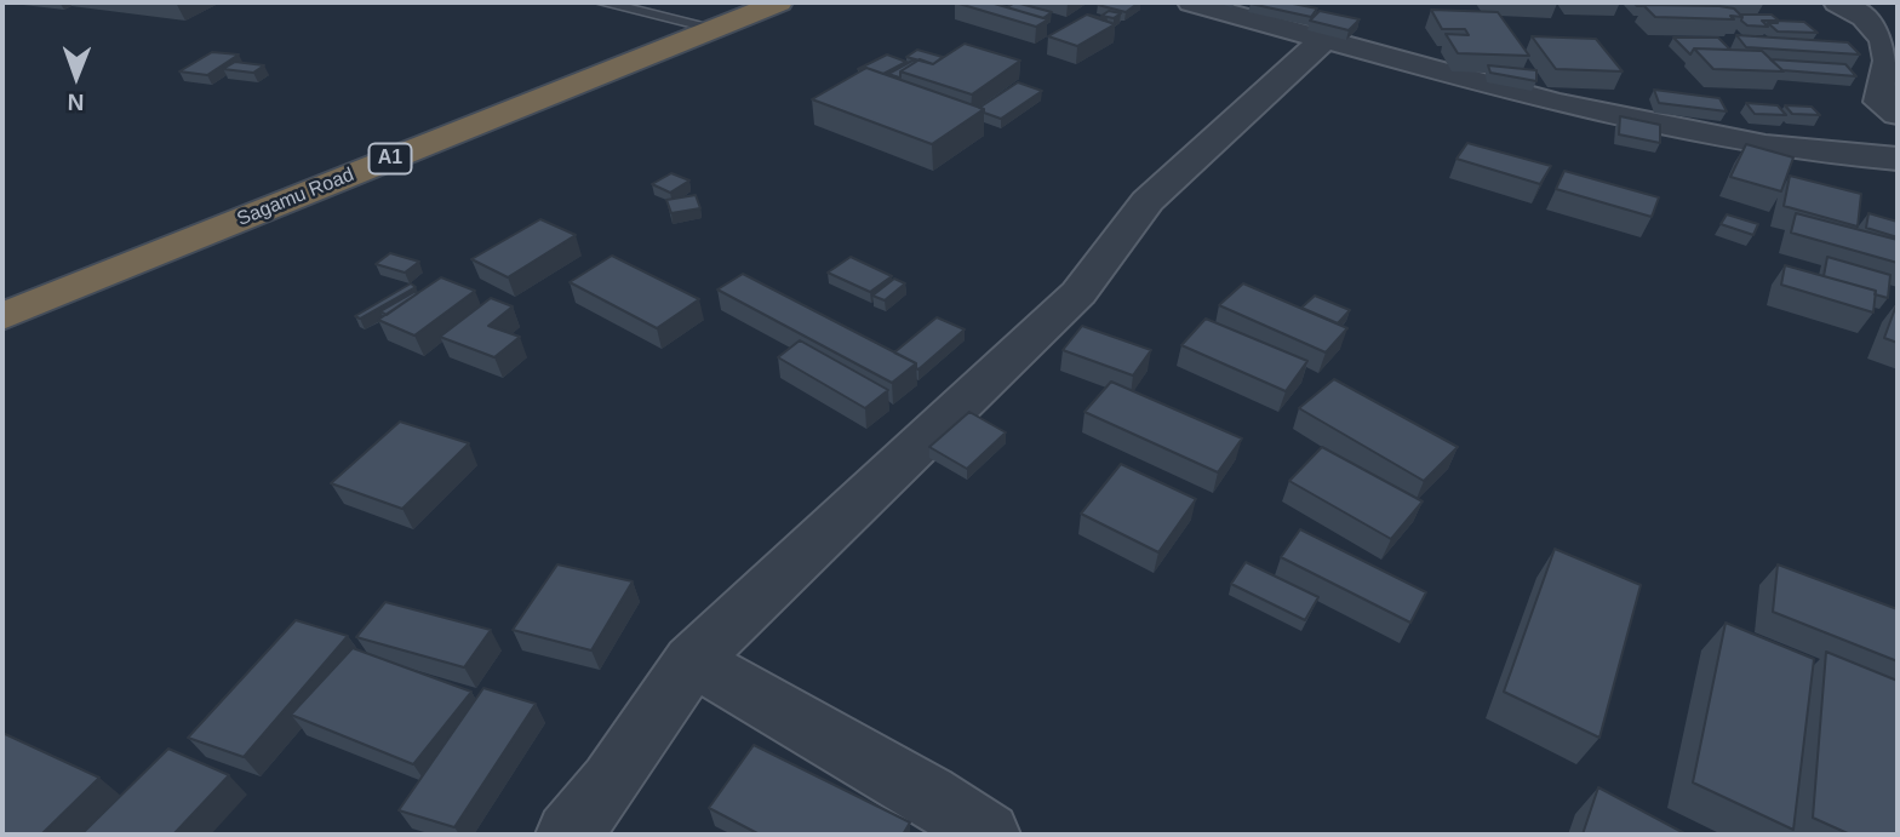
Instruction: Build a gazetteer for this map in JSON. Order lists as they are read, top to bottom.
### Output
{
  "streets": {
    "highway": ["A1", "Sagamu Road"]
  },
  "north": "bottom"
}
